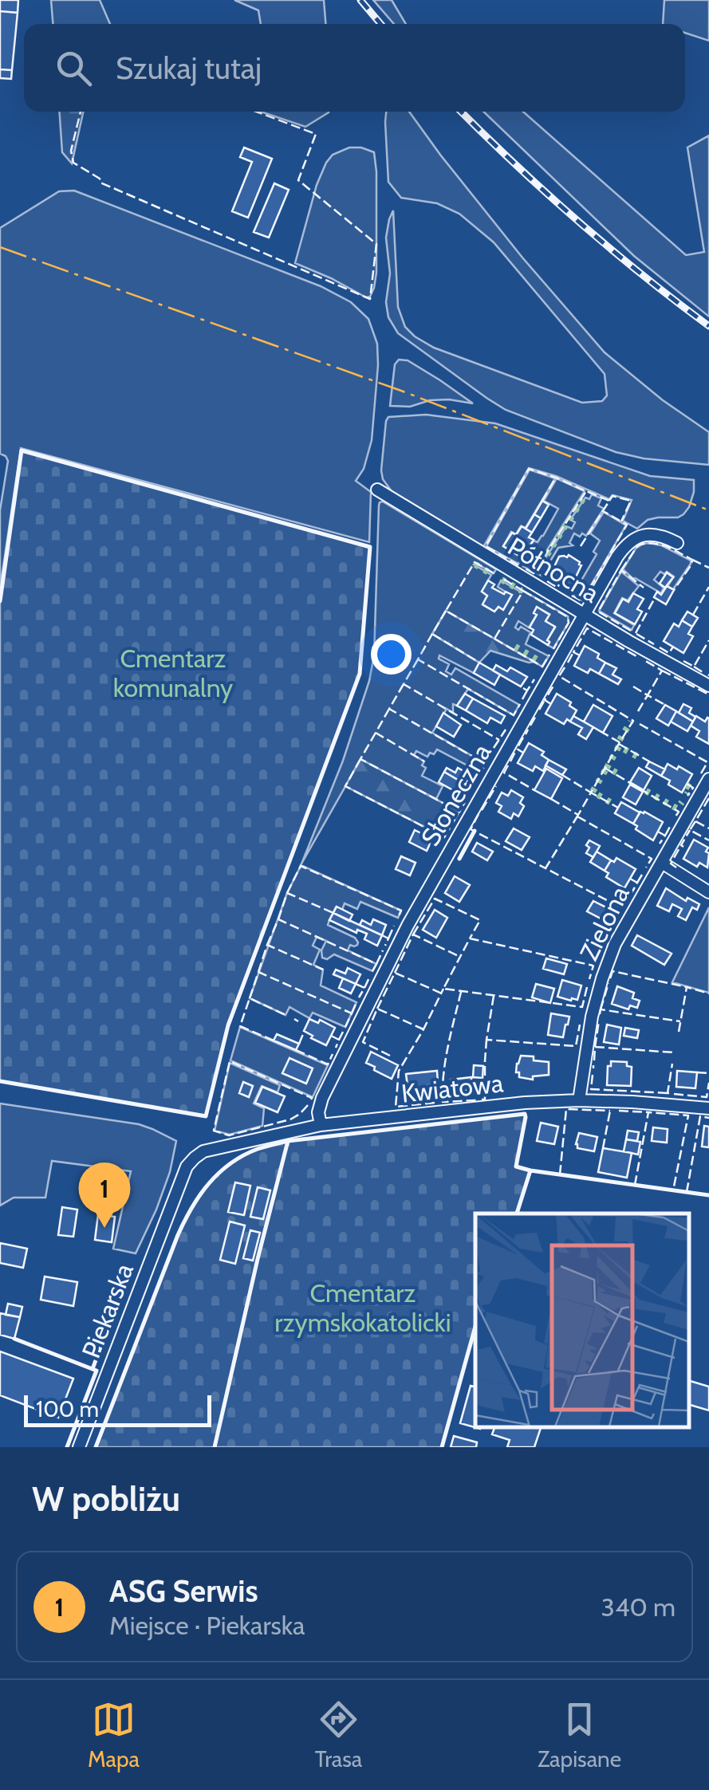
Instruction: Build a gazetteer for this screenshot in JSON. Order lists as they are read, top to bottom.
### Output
{
  "streets": {
    "street": [
      "Północna",
      "Słoneczna",
      "Zielona",
      "Kwiatowa",
      "Piekarska"
    ]
  },
  "crossings": [
    ["Północna", "Słoneczna"],
    ["Słoneczna", "Kwiatowa"],
    ["Zielona", "Kwiatowa"],
    ["Kwiatowa", "Piekarska"]
  ],
  "parks": ["Cmentarz komunalny", "Cmentarz rzymskokatolicki"],
  "scale_bar": "100 m",
  "page": {
    "search": "Szukaj tutaj",
    "pins": "1",
    "scale": "100 m",
    "heading": "W pobliżu",
    "list": [
      {
        "mark": "1",
        "name": "ASG Serwis",
        "note": "Miejsce · Piekarska",
        "value": "340 m"
      }
    ],
    "nav": ["Mapa", "Trasa", "Zapisane"]
  }
}
